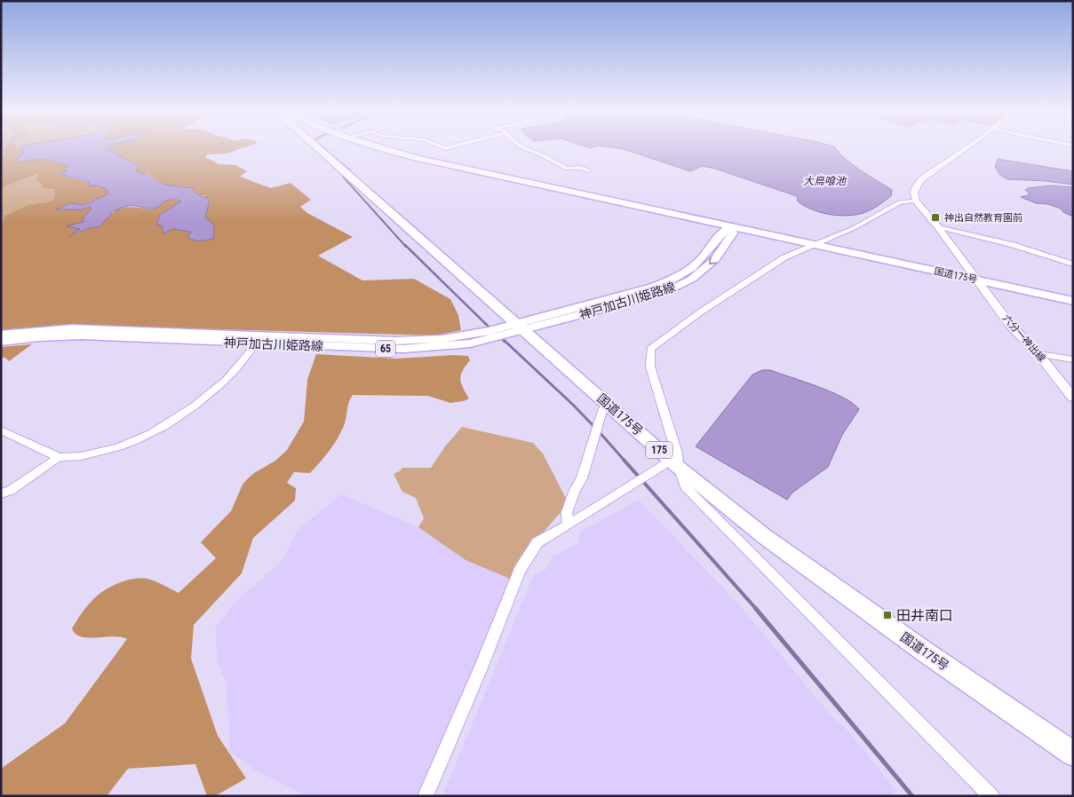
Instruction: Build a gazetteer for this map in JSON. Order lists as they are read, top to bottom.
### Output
{
  "streets": {
    "highway": ["国道175号", "175"],
    "main road": ["神戸加古川姫路線", "六分一神出線", "65"]
  },
  "crossings": [
    ["国道175号", "神戸加古川姫路線"],
    ["国道175号", "六分一神出線"]
  ],
  "water": ["大鳥喰池"],
  "places": {
    "transit": ["神出自然教育園前", "田井南口"]
  }
}
